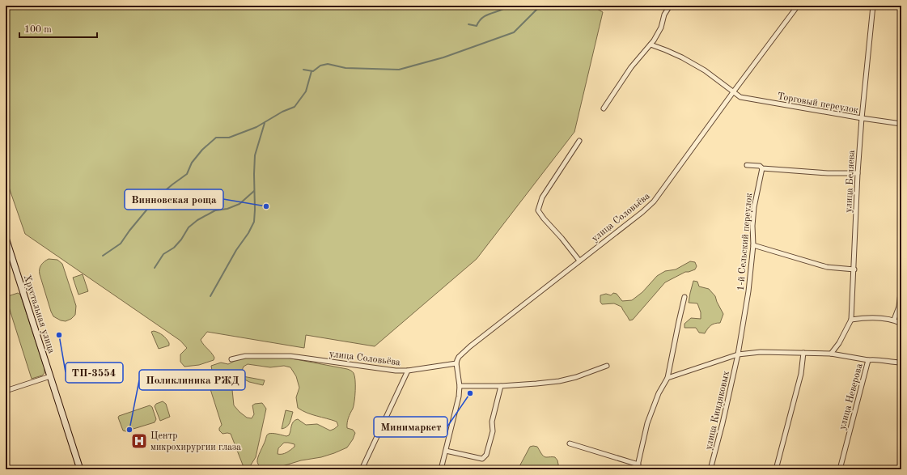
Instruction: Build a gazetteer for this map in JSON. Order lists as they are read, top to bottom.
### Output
{
  "streets": {
    "main road": ["Хрустальная улица"],
    "street": [
      "Торговый переулок",
      "улица Беляева",
      "улица Соловьёва",
      "1-й Сельский переулок",
      "улица Неверова",
      "улица Киндяковых"
    ]
  },
  "crossings": [
    ["Торговый переулок", "улица Беляева"],
    ["Торговый переулок", "улица Соловьёва"],
    ["1-й Сельский переулок", "улица Киндяковых"]
  ],
  "places": {
    "other": [
      "Винновская роща",
      "ТП-3554",
      "Минимаркет",
      "Поликлиника РЖД"
    ],
    "hospital": ["Центр микрохирургии глаза"]
  },
  "scale_bar": "100 m"
}
